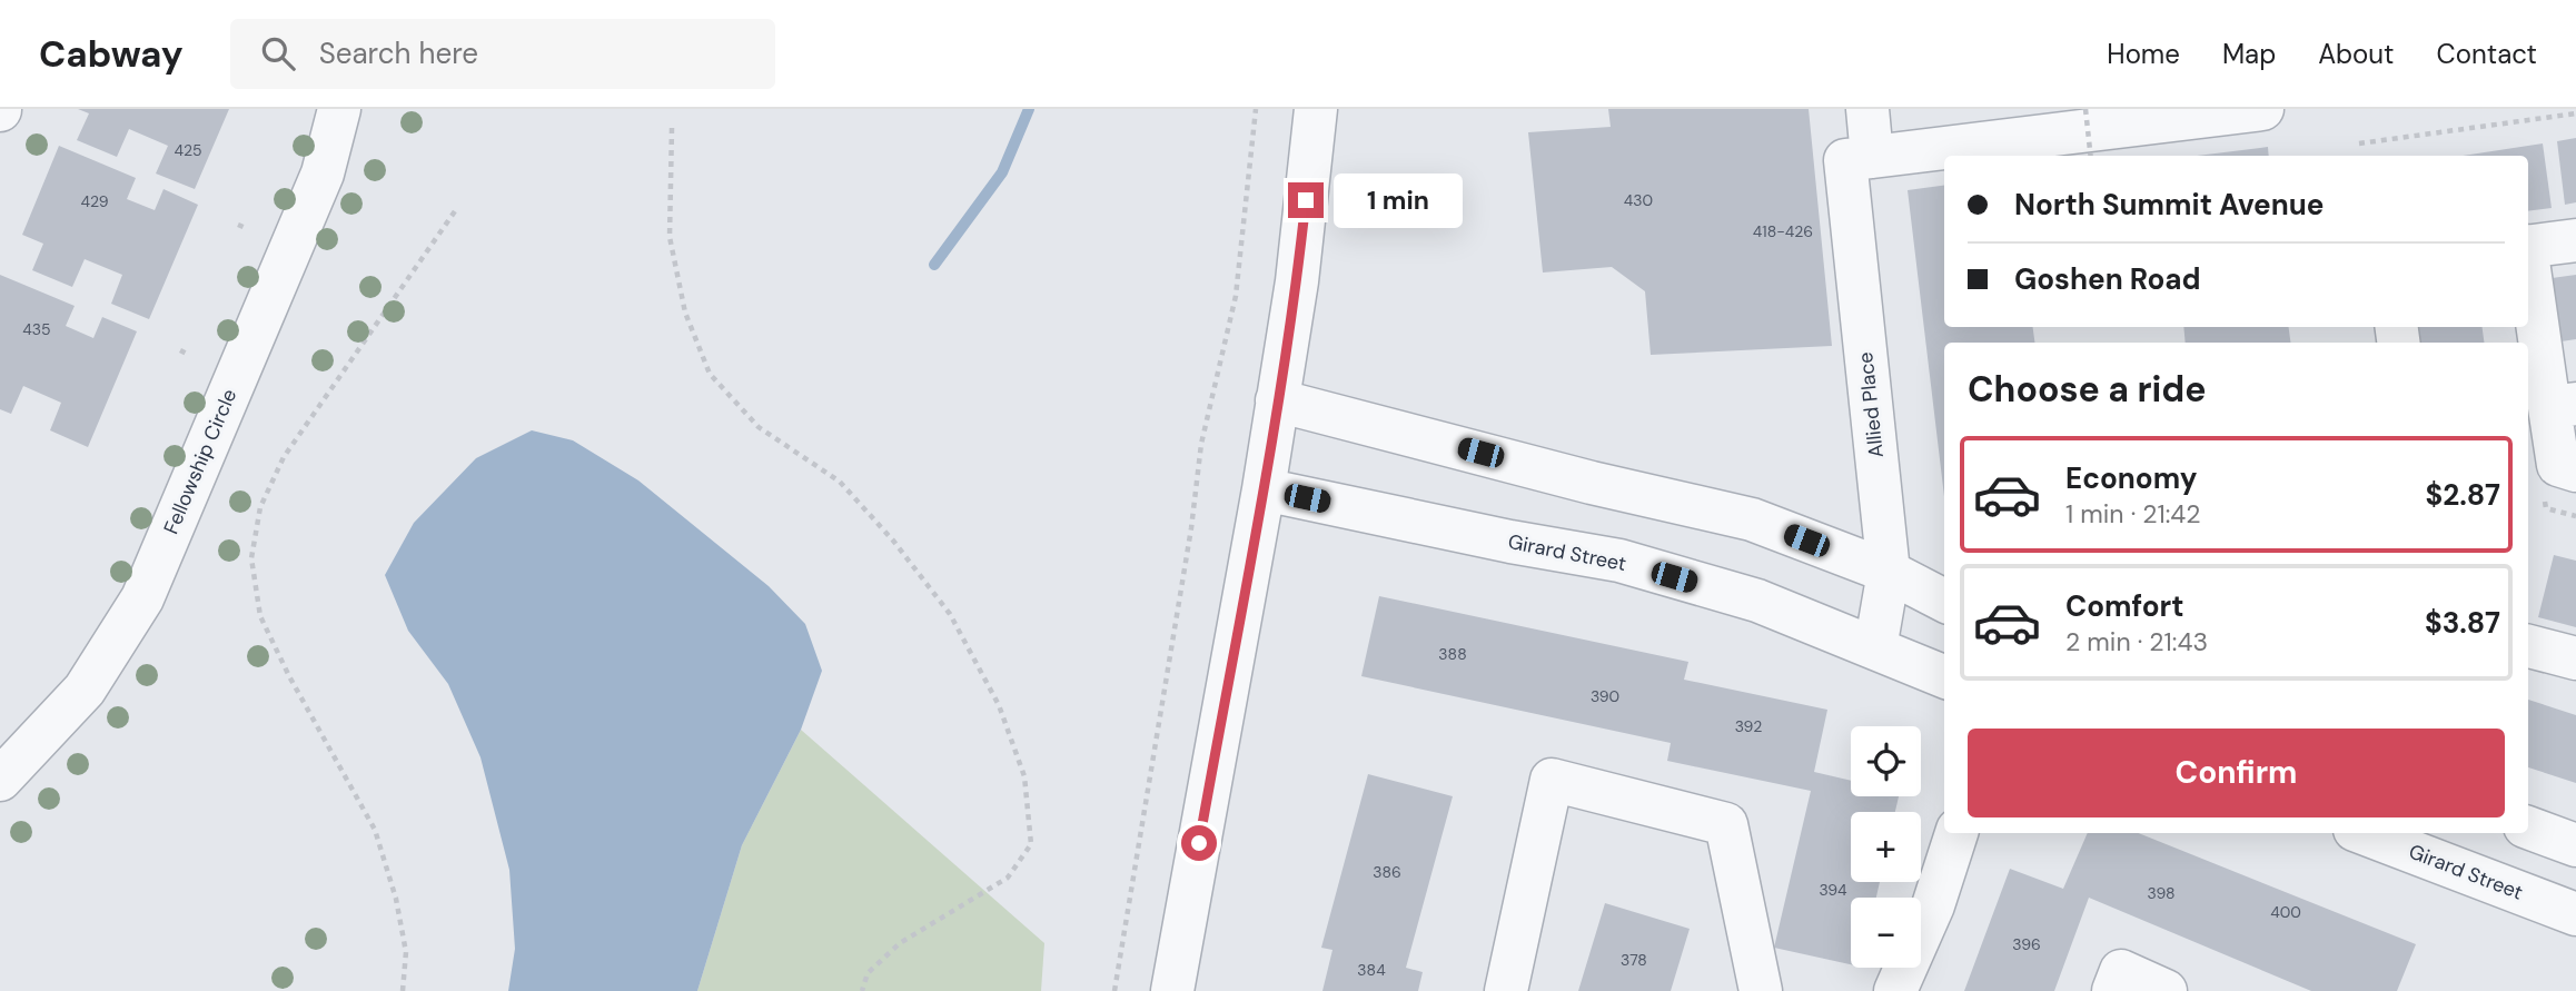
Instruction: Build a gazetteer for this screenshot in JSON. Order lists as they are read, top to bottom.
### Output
{
  "streets": {
    "street": ["Allied Place", "Fellowship Circle", "Girard Street"]
  },
  "crossings": [
    ["Allied Place", "Girard Street"]
  ],
  "house_numbers": [
    "425",
    "430",
    "429",
    "418-426",
    "435",
    "388",
    "390",
    "392",
    "386",
    "394",
    "398",
    "400",
    "396",
    "378",
    "384"
  ],
  "page": {
    "header": "Cabway",
    "search": "Search here",
    "nav": [
      "Home",
      "Map",
      "About",
      "Contact"
    ],
    "banner": ["North Summit Avenue", "Goshen Road"],
    "bubble": "1 min",
    "heading": "Choose a ride",
    "list": [
      {
        "name": "Economy",
        "note": "1 min · 21:42",
        "value": "$2.87"
      },
      {
        "name": "Comfort",
        "note": "2 min · 21:43",
        "value": "$3.87"
      }
    ],
    "buttons": "Confirm",
    "map_buttons": ["+", "−"]
  }
}
